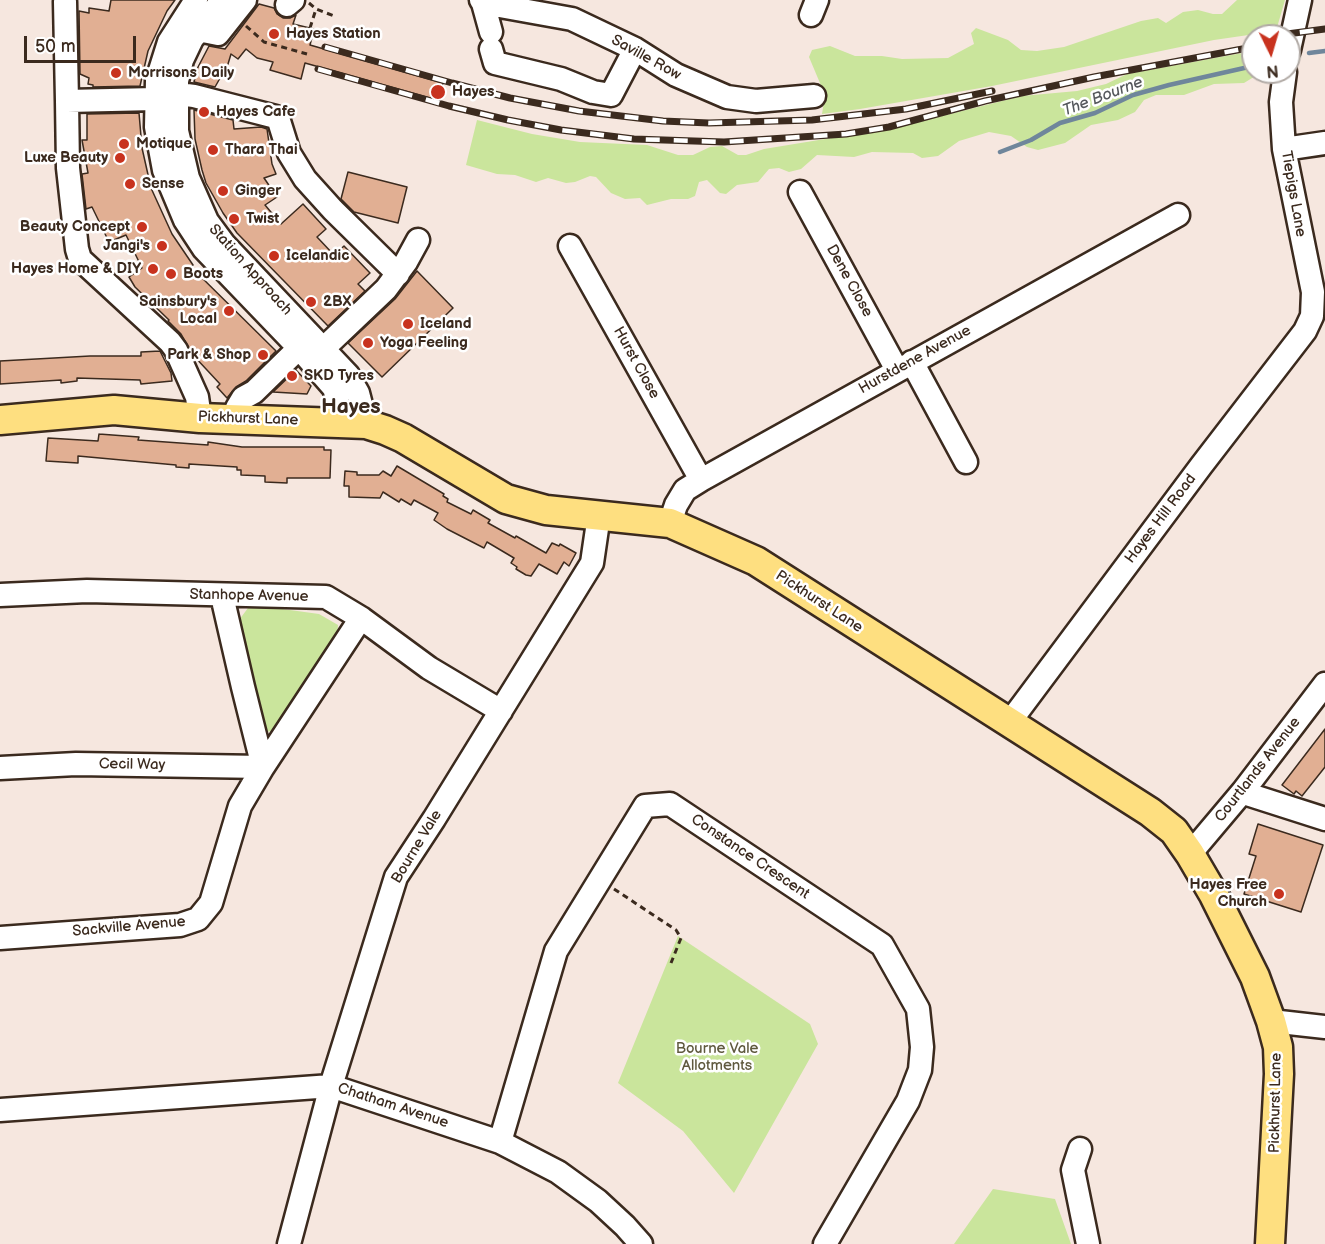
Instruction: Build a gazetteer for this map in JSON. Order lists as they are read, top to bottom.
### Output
{
  "streets": {
    "main road": ["Pickhurst Lane"],
    "street": [
      "Saville Row",
      "Tiepigs Lane",
      "Station Approach",
      "Dene Close",
      "Hurstdene Avenue",
      "Hurst Close",
      "Hayes Hill Road",
      "Stanhope Avenue",
      "Cecil Way",
      "Courtlands Avenue",
      "Bourne Vale",
      "Constance Crescent",
      "Sackville Avenue",
      "Chatham Avenue"
    ]
  },
  "crossings": [
    ["Tiepigs Lane", "Hayes Hill Road"],
    ["Station Approach", "Pickhurst Lane"],
    ["Dene Close", "Hurstdene Avenue"],
    ["Hurstdene Avenue", "Hurst Close"],
    ["Hurstdene Avenue", "Pickhurst Lane"],
    ["Pickhurst Lane", "Hayes Hill Road"],
    ["Pickhurst Lane", "Courtlands Avenue"],
    ["Pickhurst Lane", "Bourne Vale"],
    ["Stanhope Avenue", "Bourne Vale"],
    ["Stanhope Avenue", "Sackville Avenue"],
    ["Cecil Way", "Sackville Avenue"],
    ["Bourne Vale", "Chatham Avenue"],
    ["Constance Crescent", "Chatham Avenue"]
  ],
  "districts": ["Hayes"],
  "water": ["The Bourne"],
  "parks": ["Bourne Vale Allotments"],
  "places": [
    "Hayes Station",
    "Morrisons Daily",
    "Hayes",
    "Hayes Cafe",
    "Motique",
    "Thara Thai",
    "Luxe Beauty",
    "Sense",
    "Ginger",
    "Twist",
    "Beauty Concept",
    "Jangi's",
    "Icelandic",
    "Hayes Home & DIY",
    "Boots",
    "2BX",
    "Sainsbury's Local",
    "Iceland",
    "Yoga Feeling",
    "Park & Shop",
    "SKD Tyres",
    "Hayes Free Church"
  ],
  "scale_bar": "50 m",
  "north": "bottom"
}
